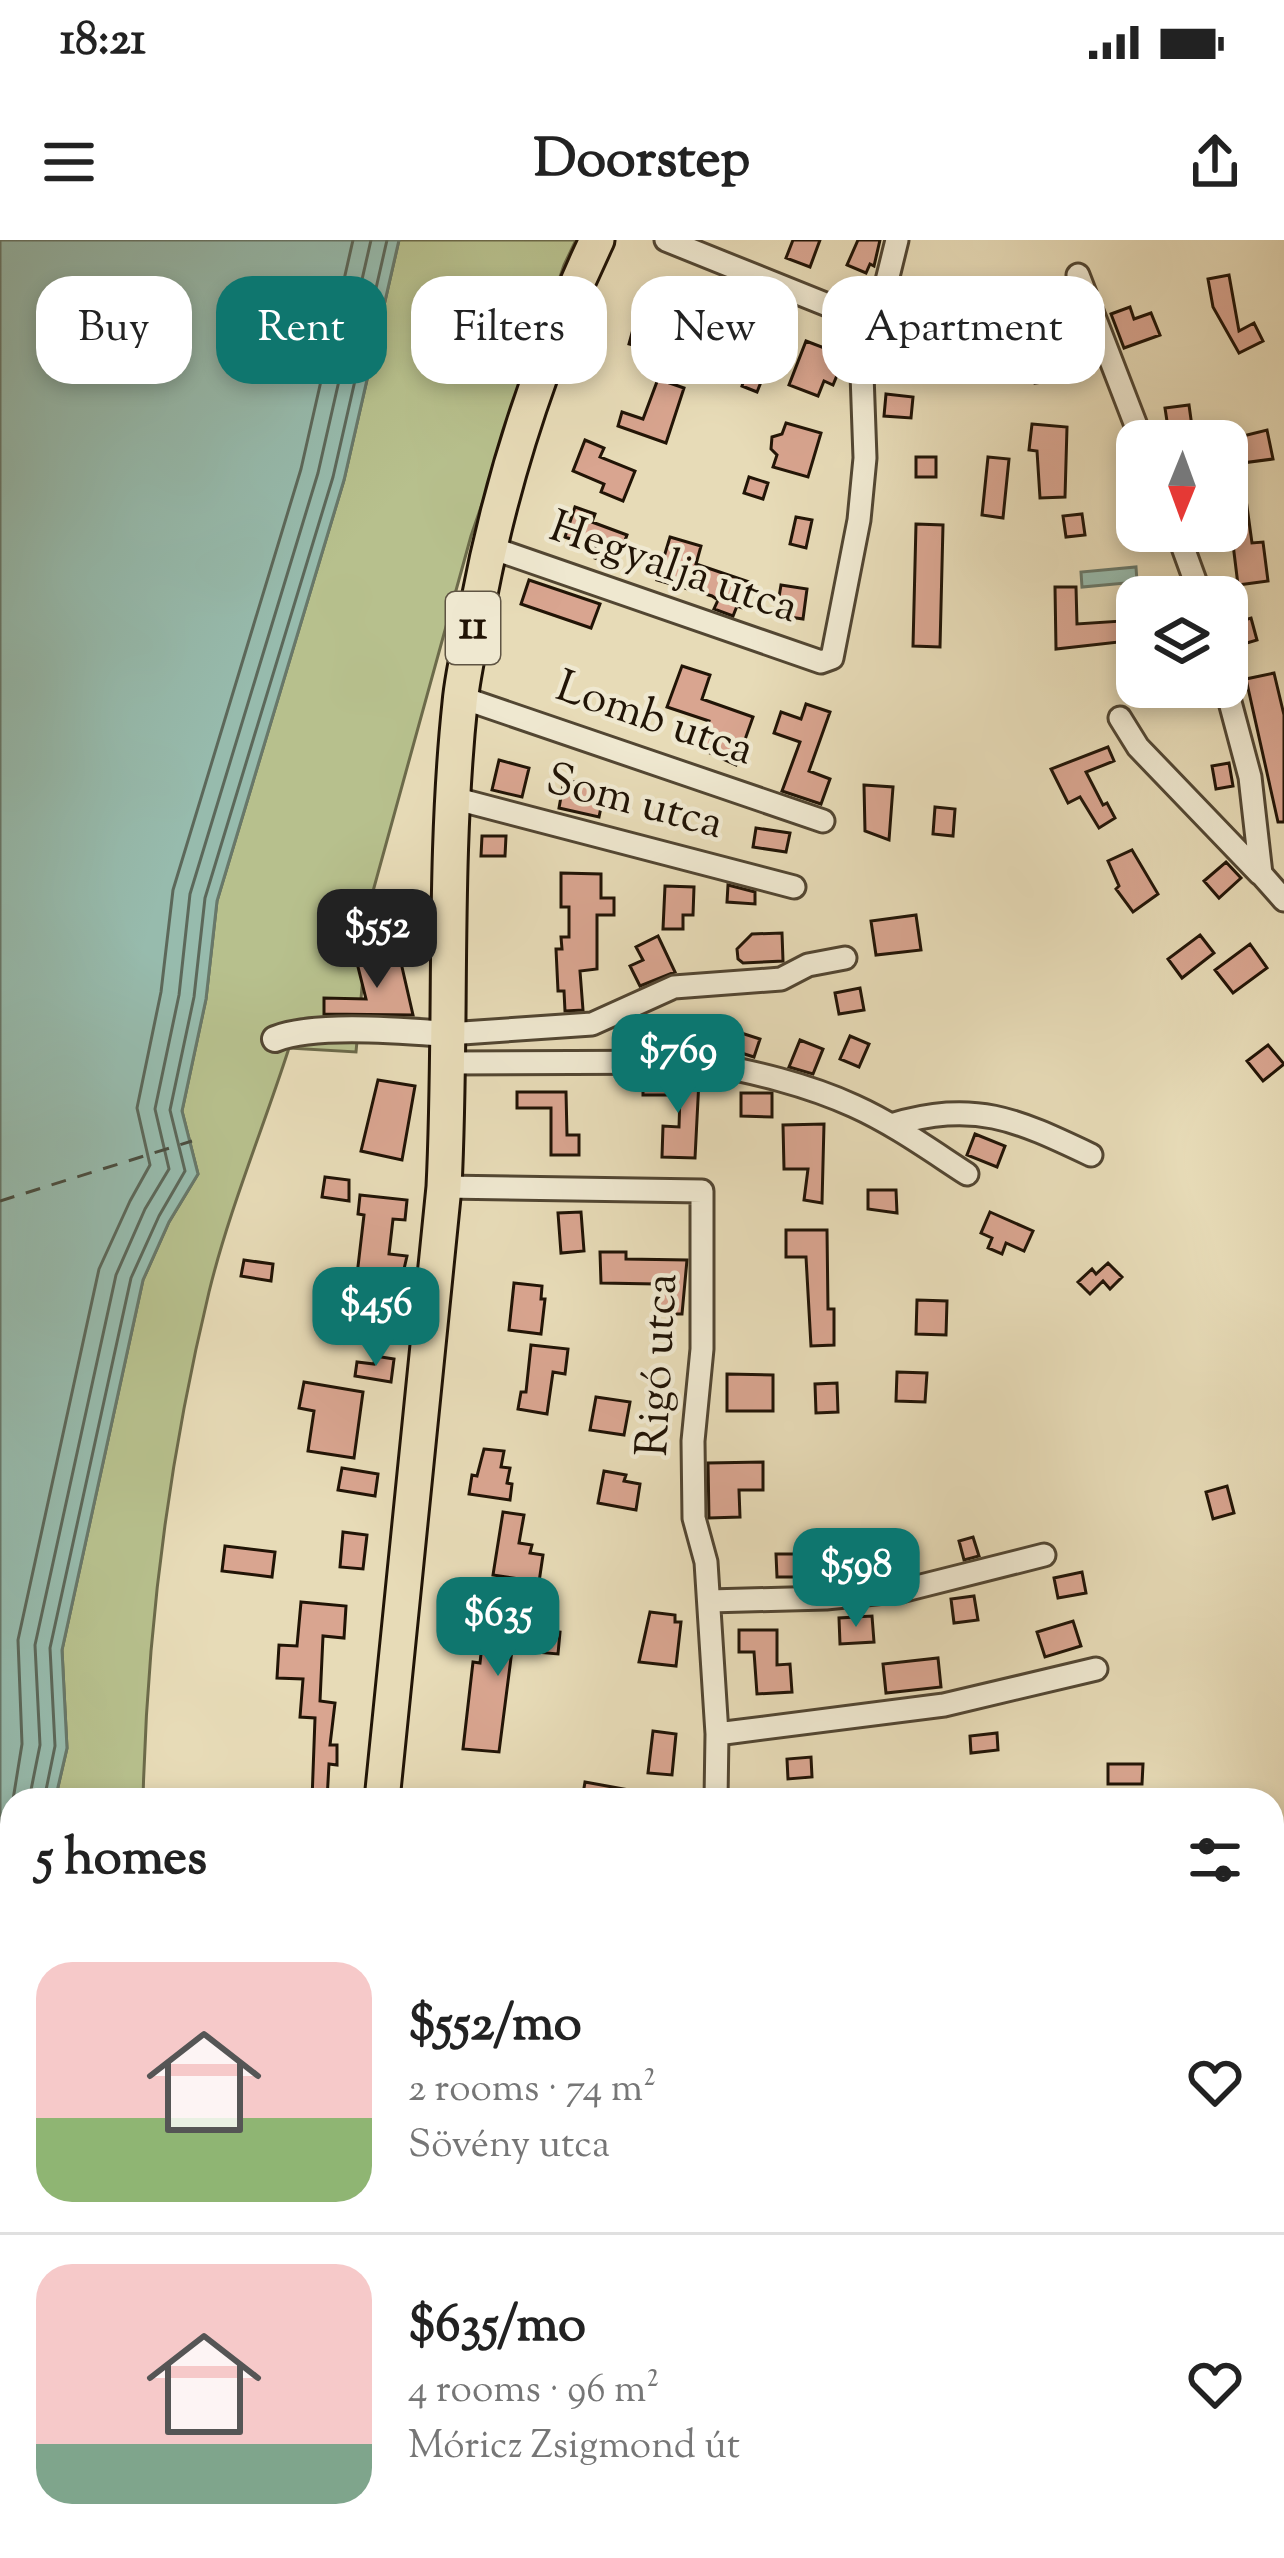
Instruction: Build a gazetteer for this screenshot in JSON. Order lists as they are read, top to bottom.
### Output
{
  "streets": {
    "main road": ["11"],
    "street": [
      "Hegyalja utca",
      "Lomb utca",
      "Som utca",
      "Rigó utca"
    ]
  },
  "crossings": [
    ["Hegyalja utca", "11"],
    ["11", "Lomb utca"],
    ["11", "Som utca"],
    ["11", "Rigó utca"]
  ],
  "north": "bottom",
  "page": {
    "status": "18:21",
    "header": "Doorstep",
    "chip": [
      "Buy",
      "Rent",
      "Filters",
      "New",
      "Apartment"
    ],
    "price": [
      "$552",
      "$769",
      "$456",
      "$598",
      "$635"
    ],
    "heading": "5 homes",
    "list": [
      {
        "name": "$552/mo",
        "note": "2 rooms · 74 m² · Sövény utca"
      },
      {
        "name": "$635/mo",
        "note": "4 rooms · 96 m² · Móricz Zsigmond út"
      }
    ]
  }
}
